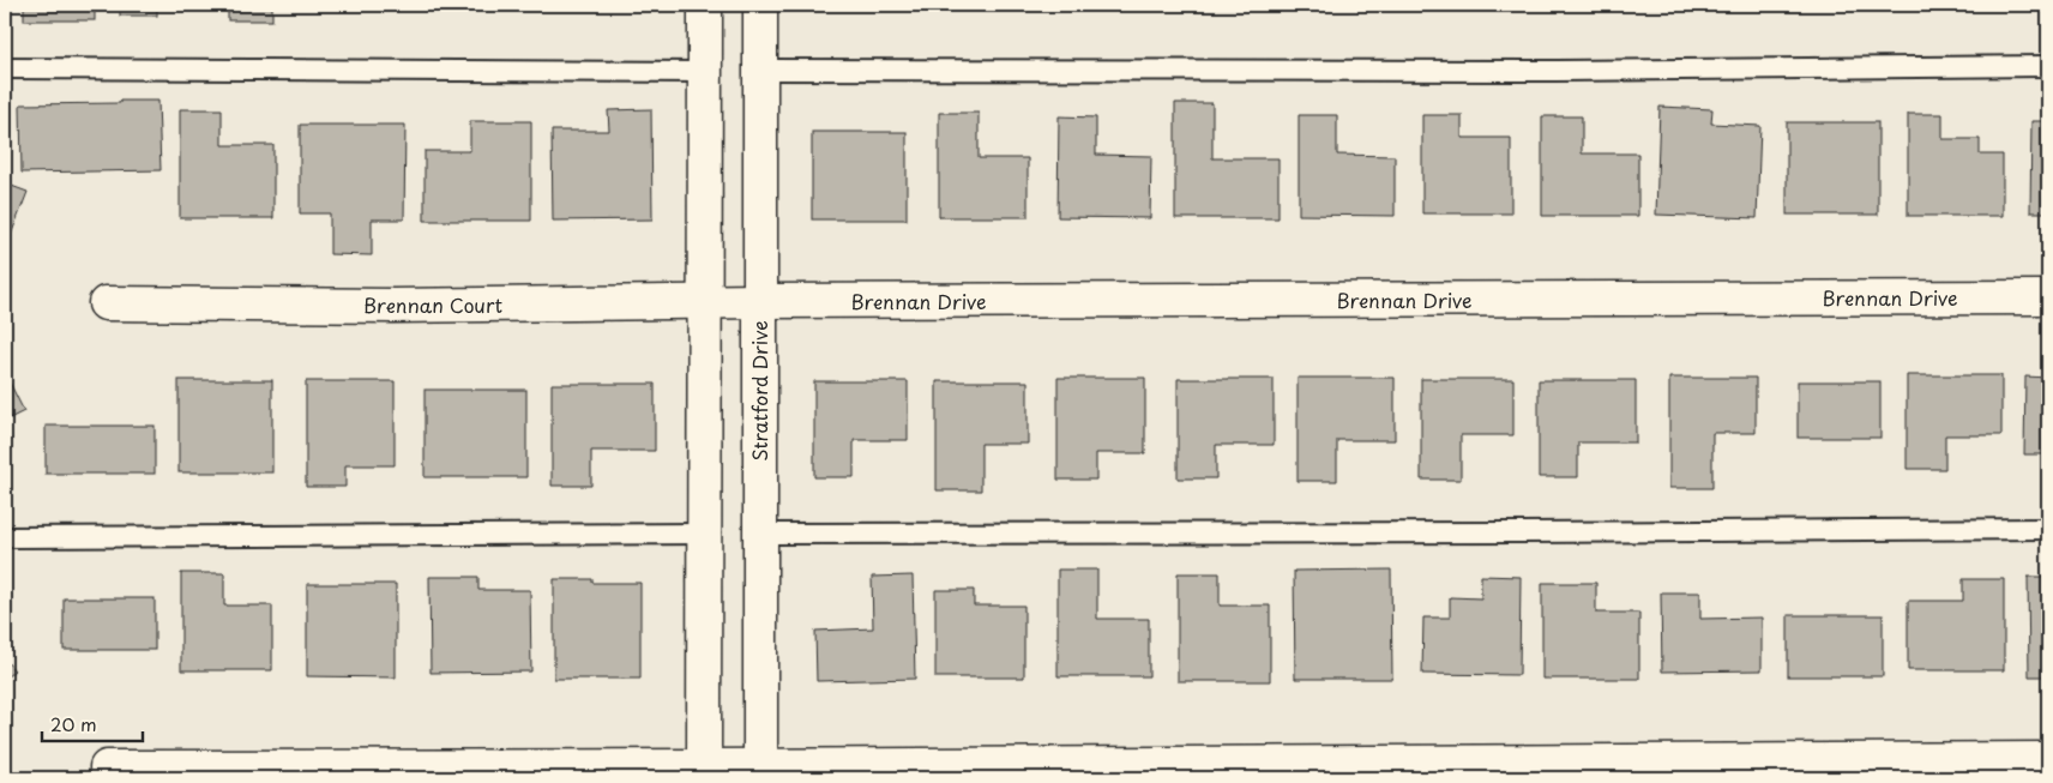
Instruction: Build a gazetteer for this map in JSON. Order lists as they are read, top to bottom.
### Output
{
  "streets": {
    "street": ["Brennan Drive", "Brennan Court", "Stratford Drive"]
  },
  "crossings": [
    ["Brennan Drive", "Brennan Court"],
    ["Brennan Drive", "Stratford Drive"],
    ["Brennan Court", "Stratford Drive"]
  ],
  "scale_bar": "20 m"
}
